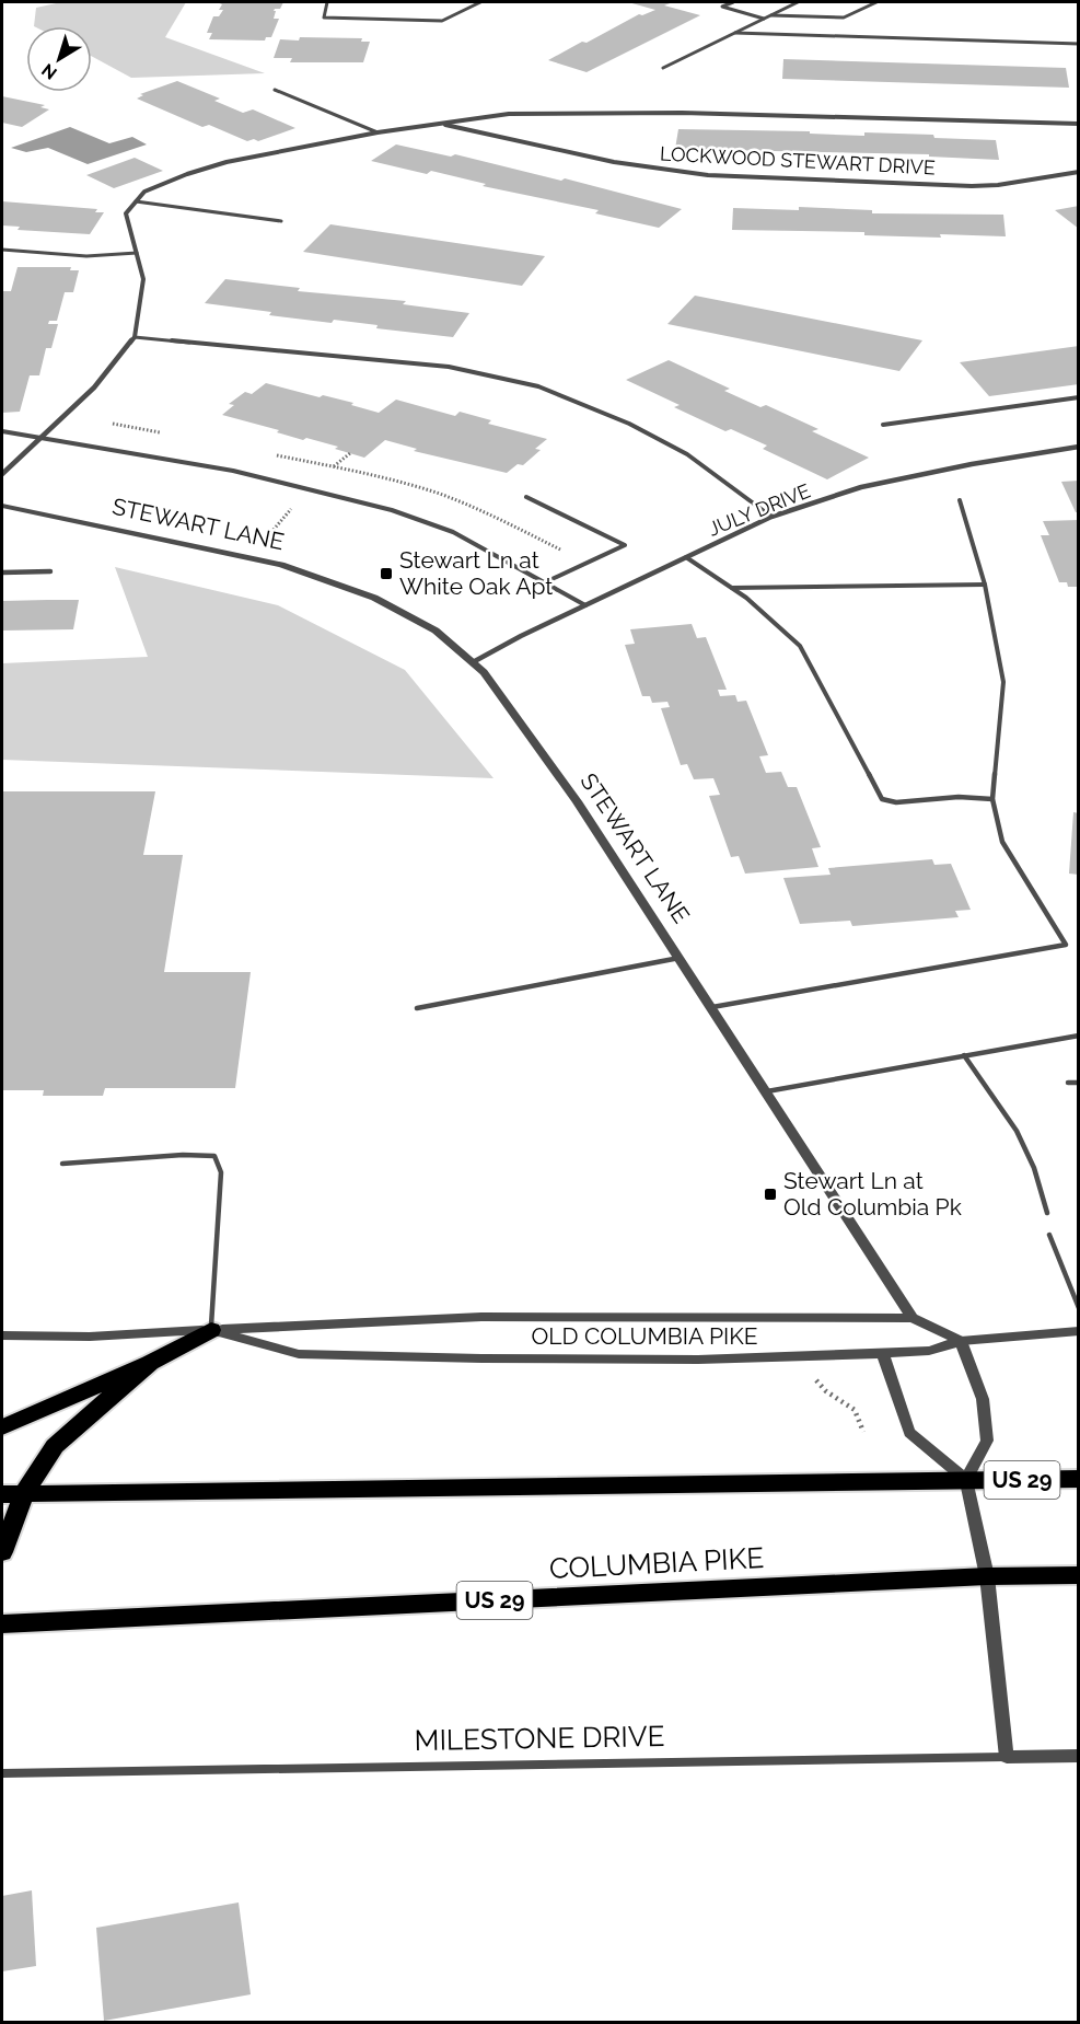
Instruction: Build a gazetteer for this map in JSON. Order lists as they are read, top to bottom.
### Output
{
  "streets": {
    "highway": ["US 29", "COLUMBIA PIKE"],
    "street": [
      "LOCKWOOD STEWART DRIVE",
      "JULY DRIVE",
      "STEWART LANE",
      "OLD COLUMBIA PIKE",
      "MILESTONE DRIVE"
    ]
  },
  "crossings": [
    ["JULY DRIVE", "STEWART LANE"],
    ["STEWART LANE", "OLD COLUMBIA PIKE"]
  ],
  "places": {
    "transit": ["Stewart Ln at White Oak Apt", "Stewart Ln at Old Columbia Pk"]
  },
  "north": "bottom left"
}
